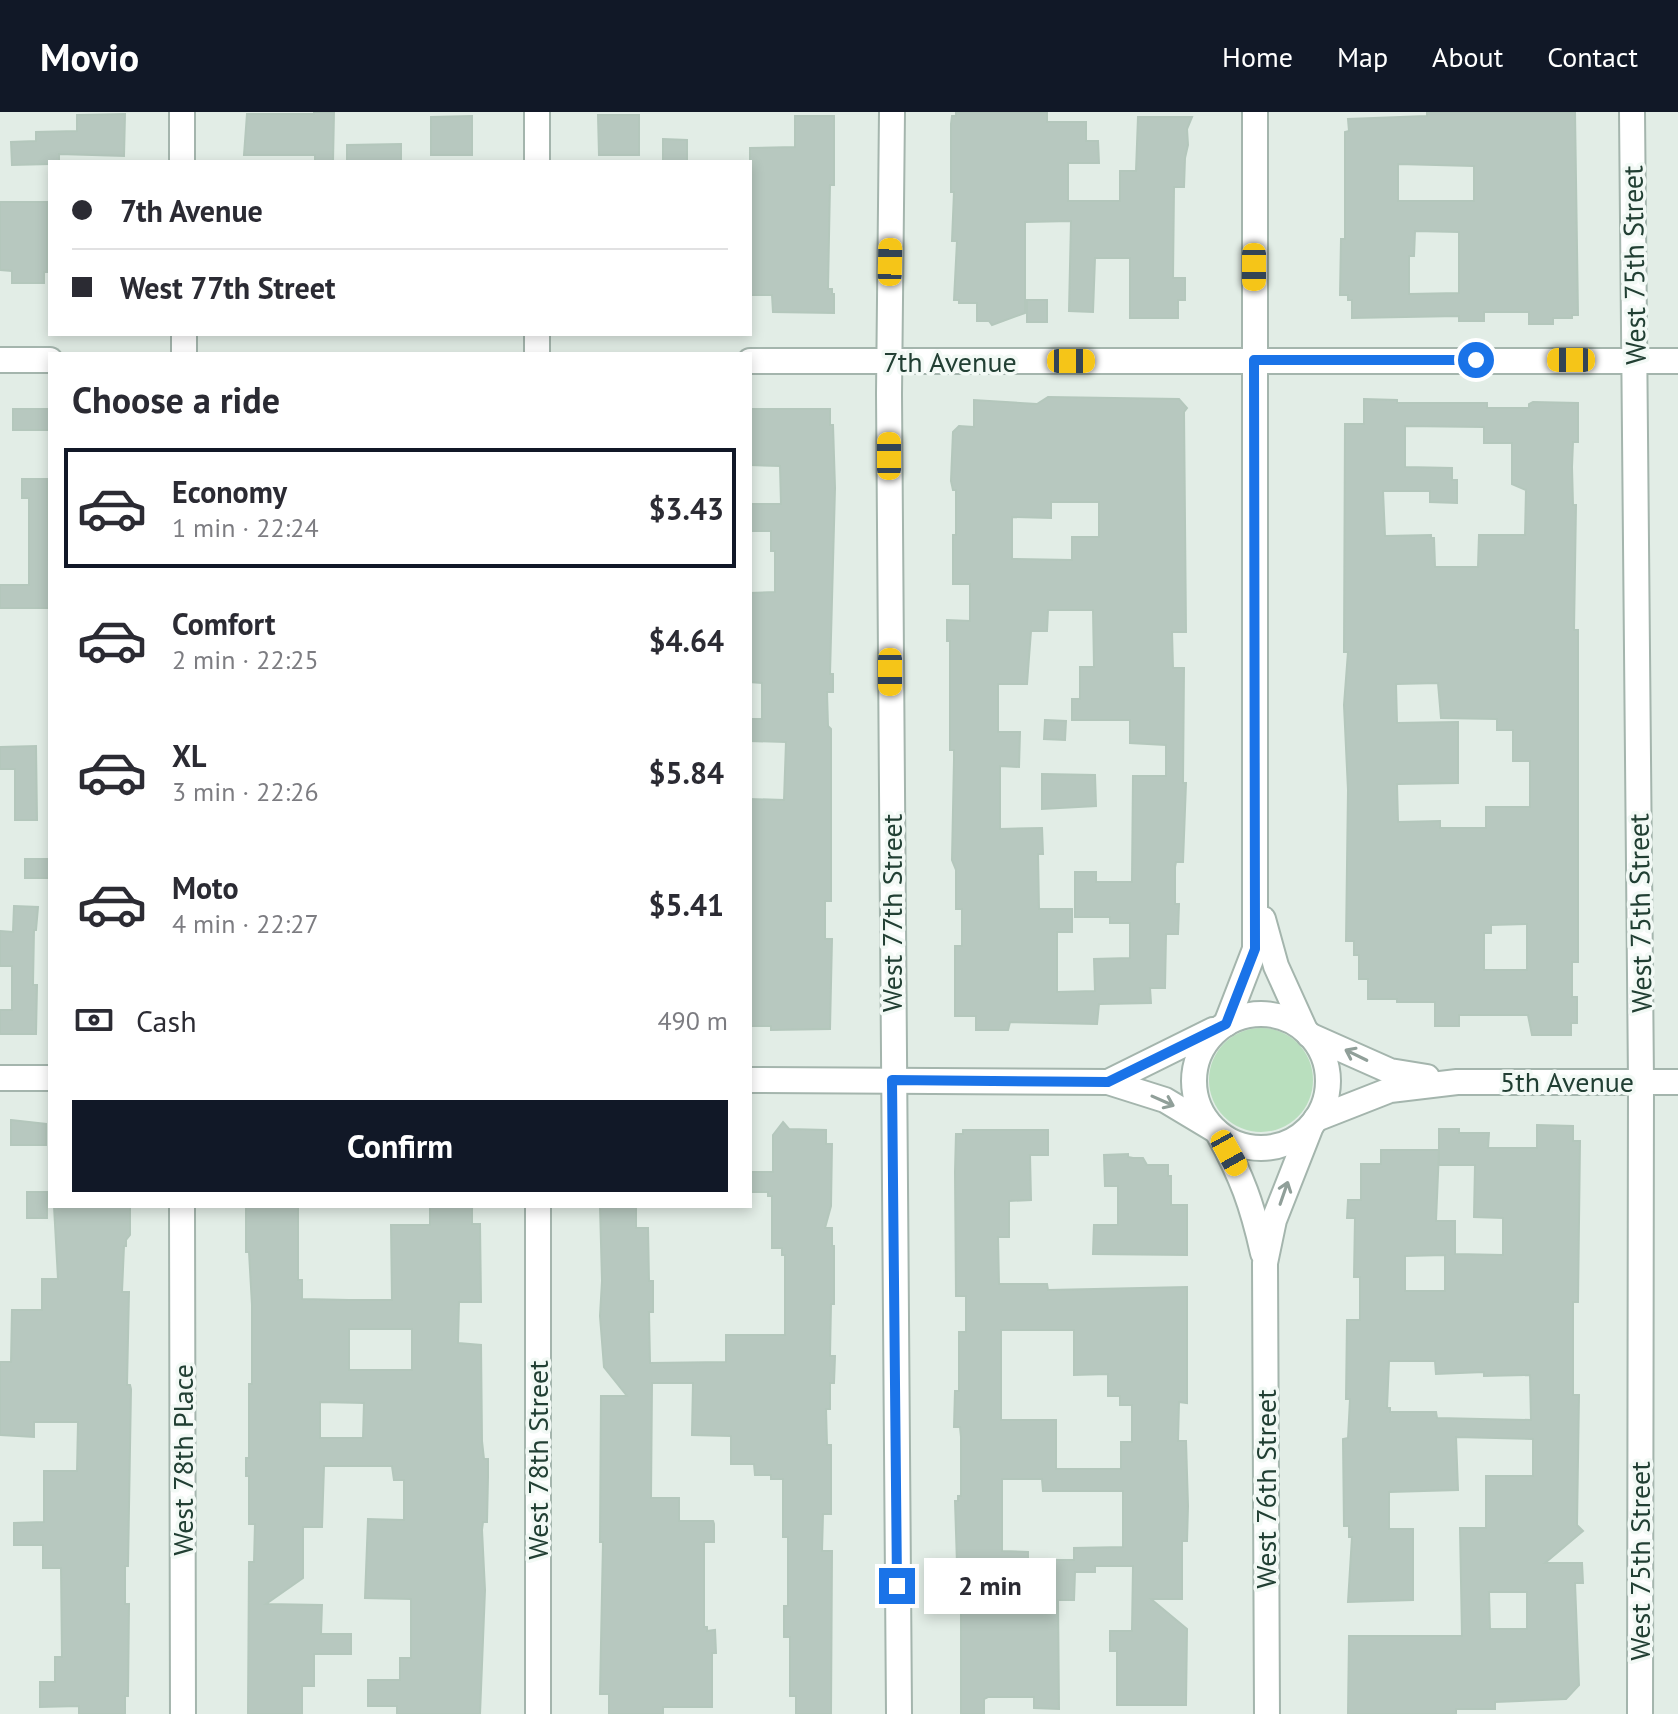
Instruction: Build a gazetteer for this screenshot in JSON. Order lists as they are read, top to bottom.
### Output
{
  "streets": {
    "street": [
      "West 75th Street",
      "7th Avenue",
      "West 77th Street",
      "5th Avenue",
      "West 78th Place",
      "West 78th Street",
      "West 76th Street"
    ]
  },
  "crossings": [
    ["West 75th Street", "7th Avenue"],
    ["West 75th Street", "5th Avenue"],
    ["7th Avenue", "West 77th Street"],
    ["5th Avenue", "West 76th Street"]
  ],
  "page": {
    "header": "Movio",
    "nav": [
      "Home",
      "Map",
      "About",
      "Contact"
    ],
    "banner": ["7th Avenue", "West 77th Street"],
    "heading": "Choose a ride",
    "list": [
      {
        "name": "Economy",
        "note": "1 min · 22:24",
        "value": "$3.43"
      },
      {
        "name": "Comfort",
        "note": "2 min · 22:25",
        "value": "$4.64"
      },
      {
        "name": "XL",
        "note": "3 min · 22:26",
        "value": "$5.84"
      },
      {
        "name": "Moto",
        "note": "4 min · 22:27",
        "value": "$5.41"
      }
    ],
    "pay": ["Cash", "490 m"],
    "buttons": "Confirm",
    "bubble": "2 min"
  }
}
